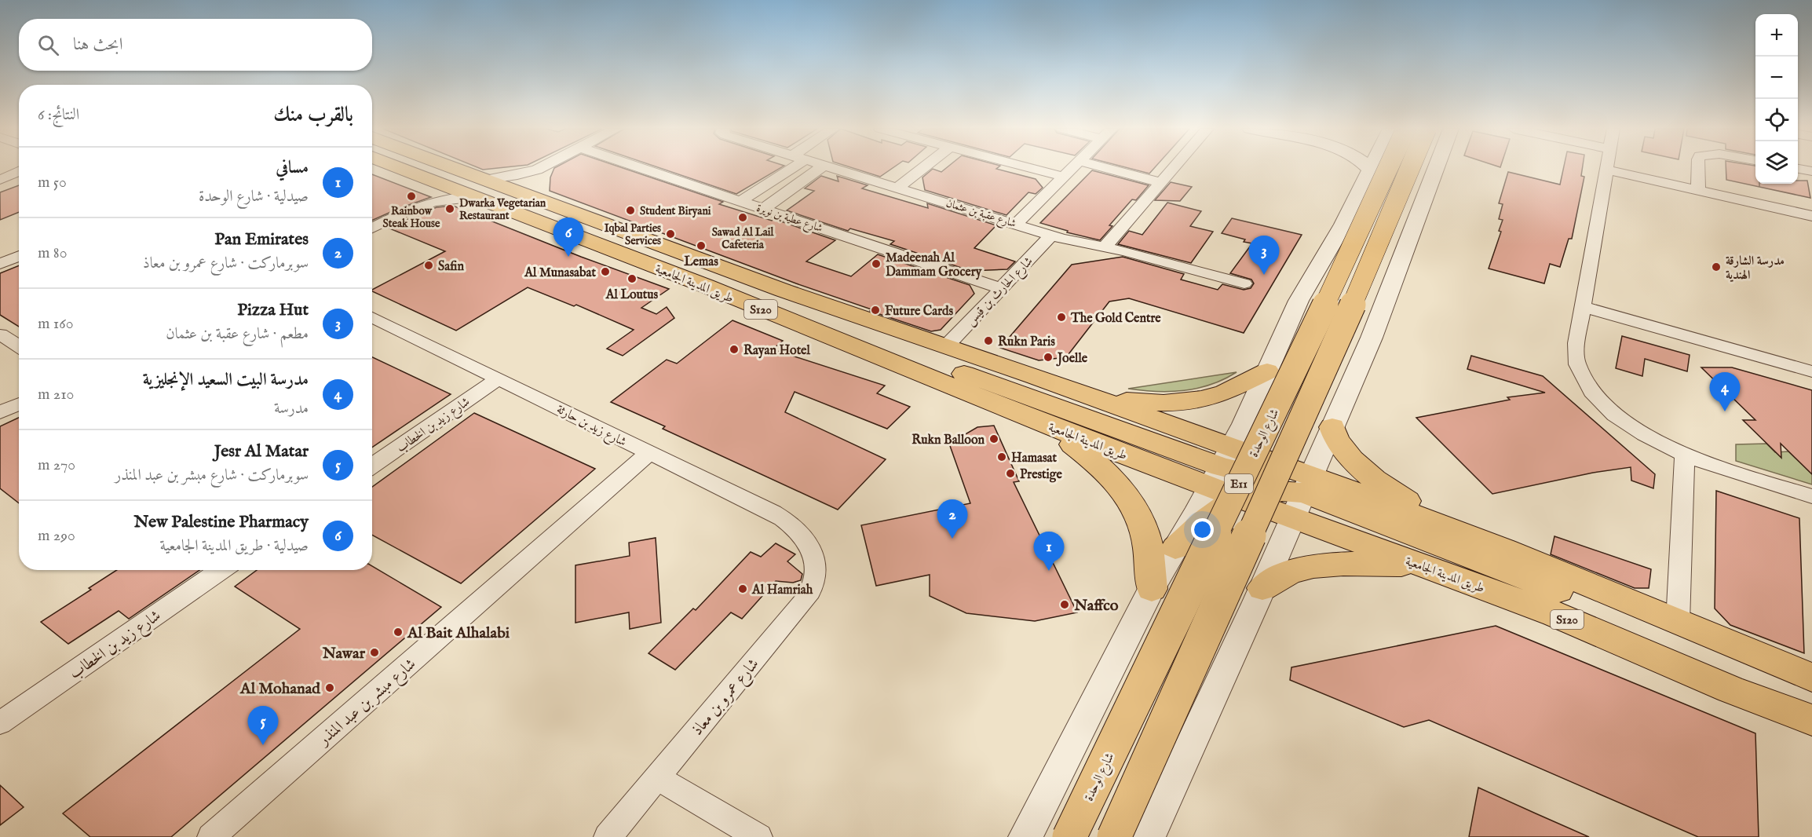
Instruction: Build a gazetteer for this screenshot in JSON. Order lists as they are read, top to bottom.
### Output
{
  "streets": {
    "main road": [
      "طريق المدينة الجامعية",
      "S120",
      "شارع الوحدة",
      "E11"
    ],
    "street": [
      "شارع عقبة بن عثمان",
      "شارع عطية بن نويرة",
      "شارع الحارث بن قيس",
      "شارع زيد بن الخطاب",
      "شارع زيد بن حارثة",
      "شارع عمرو بن معاذ",
      "شارع مبشر بن عبد المنذر"
    ]
  },
  "crossings": [
    ["شارع عقبة بن عثمان", "شارع الحارث بن قيس"],
    ["شارع عطية بن نويرة", "شارع الحارث بن قيس"],
    ["طريق المدينة الجامعية", "شارع الحارث بن قيس"],
    ["شارع زيد بن الخطاب", "شارع زيد بن حارثة"],
    ["شارع زيد بن حارثة", "شارع عمرو بن معاذ"],
    ["شارع زيد بن حارثة", "شارع مبشر بن عبد المنذر"]
  ],
  "places": [
    "Rainbow Steak House",
    "Dwarka Vegetarian Restaurant",
    "Student Biryani",
    "Sawad Al Lail Cafeteria",
    "Iqbal Parties Services",
    "Lemas",
    "Madeenah Al Dammam Grocery",
    "Safin",
    "مدرسة الشارقة الهندية",
    "Al Munasabat",
    "Al Loutus",
    "Future Cards",
    "The Gold Centre",
    "Rukn Paris",
    "Rayan Hotel",
    "Joelle",
    "Rukn Balloon",
    "Hamasat",
    "Prestige",
    "Al Hamriah",
    "Naffco",
    "Al Bait Alhalabi",
    "Nawar",
    "Al Mohanad"
  ],
  "page": {
    "map_buttons": ["+", "−"],
    "search": "ابحث هنا",
    "heading": ["بالقرب منك", "النتائج: 6"],
    "list": [
      {
        "mark": "1",
        "name": "مسافي",
        "note": "صيدلية · شارع الوحدة",
        "value": "50 m"
      },
      {
        "mark": "2",
        "name": "Pan Emirates",
        "note": "سوبرماركت · شارع عمرو بن معاذ",
        "value": "80 m"
      },
      {
        "mark": "3",
        "name": "Pizza Hut",
        "note": "مطعم · شارع عقبة بن عثمان",
        "value": "160 m"
      },
      {
        "mark": "4",
        "name": "مدرسة البيت السعيد الإنجليزية",
        "note": "مدرسة",
        "value": "210 m"
      },
      {
        "mark": "5",
        "name": "Jesr Al Matar",
        "note": "سوبرماركت · شارع مبشر بن عبد المنذر",
        "value": "270 m"
      },
      {
        "mark": "6",
        "name": "New Palestine Pharmacy",
        "note": "صيدلية · طريق المدينة الجامعية",
        "value": "290 m"
      }
    ],
    "pins": [
      "6",
      "3",
      "4",
      "2",
      "1",
      "5"
    ]
  }
}
